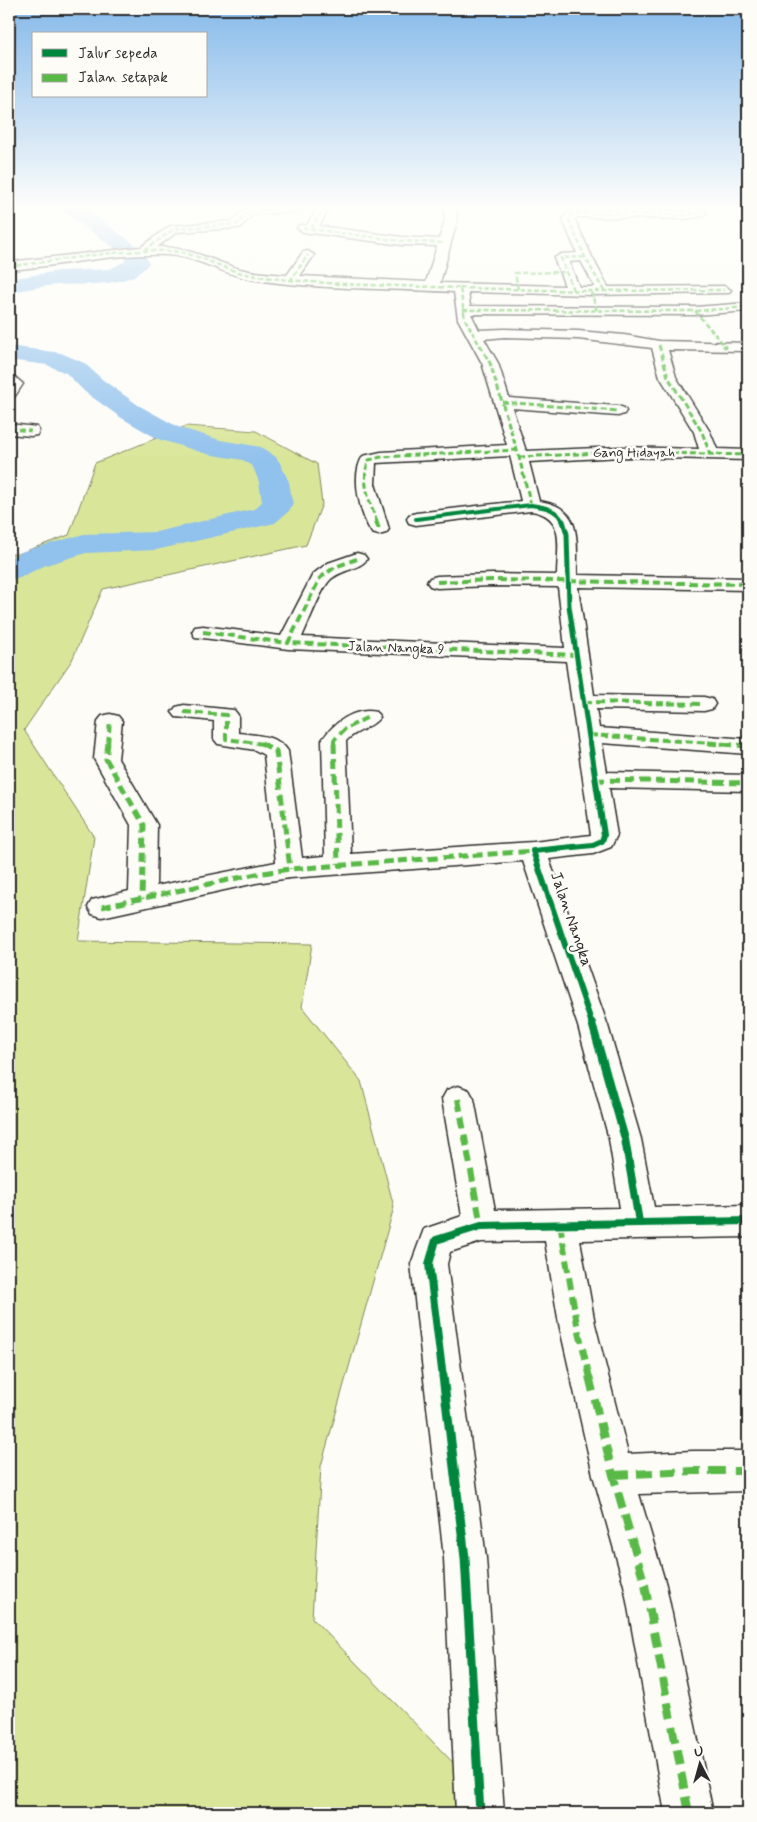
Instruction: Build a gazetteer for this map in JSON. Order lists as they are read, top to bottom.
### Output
{
  "streets": {
    "street": ["Gang Hidayah", "Jalan Nangka 9", "Jalan Nangka"]
  },
  "crossings": [
    ["Jalan Nangka 9", "Jalan Nangka"]
  ],
  "legend": ["Jalur sepeda", "Jalan setapak"],
  "north": "top"
}
